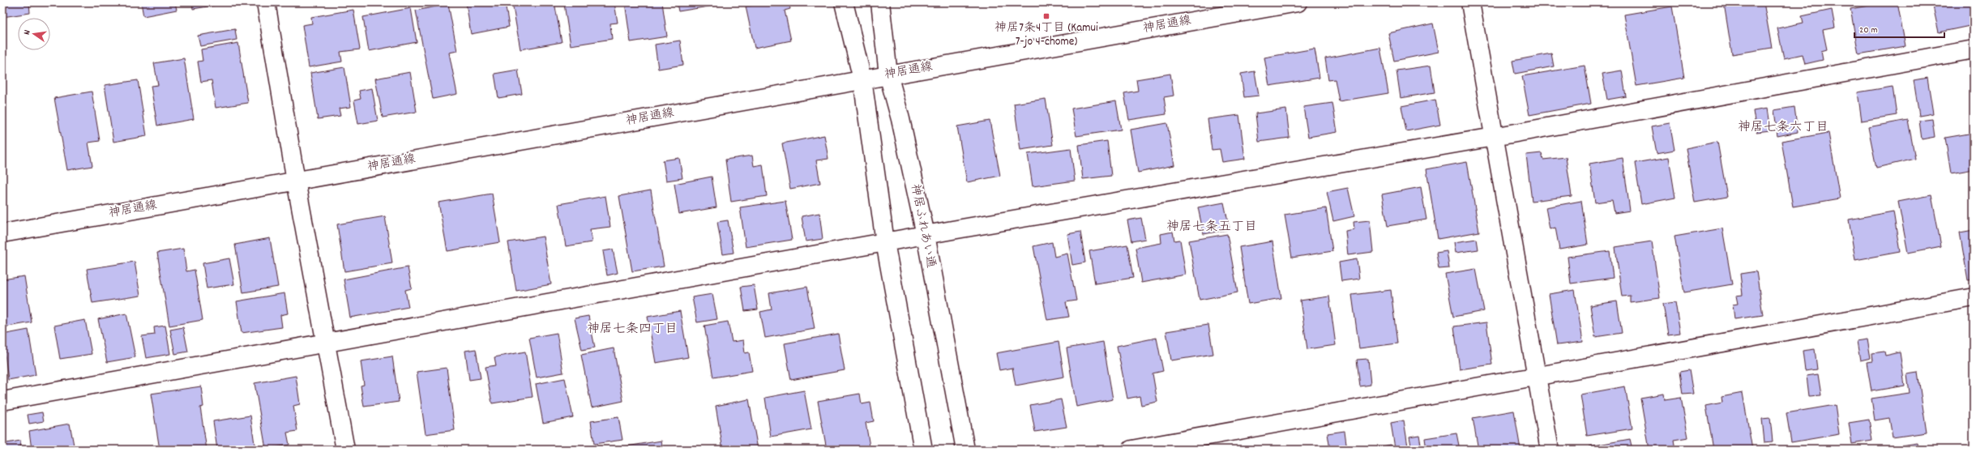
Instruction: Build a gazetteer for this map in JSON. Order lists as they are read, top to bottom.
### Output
{
  "streets": {
    "street": ["神居通線", "神居ふれあい通"]
  },
  "crossings": [
    ["神居通線", "神居ふれあい通"]
  ],
  "districts": ["神居七条六丁目", "神居七条五丁目", "神居七条四丁目"],
  "places": {
    "transit": ["神居7条4丁目 (Kamui 7-jo 4-chome)"]
  },
  "scale_bar": "20 m",
  "north": "left"
}
